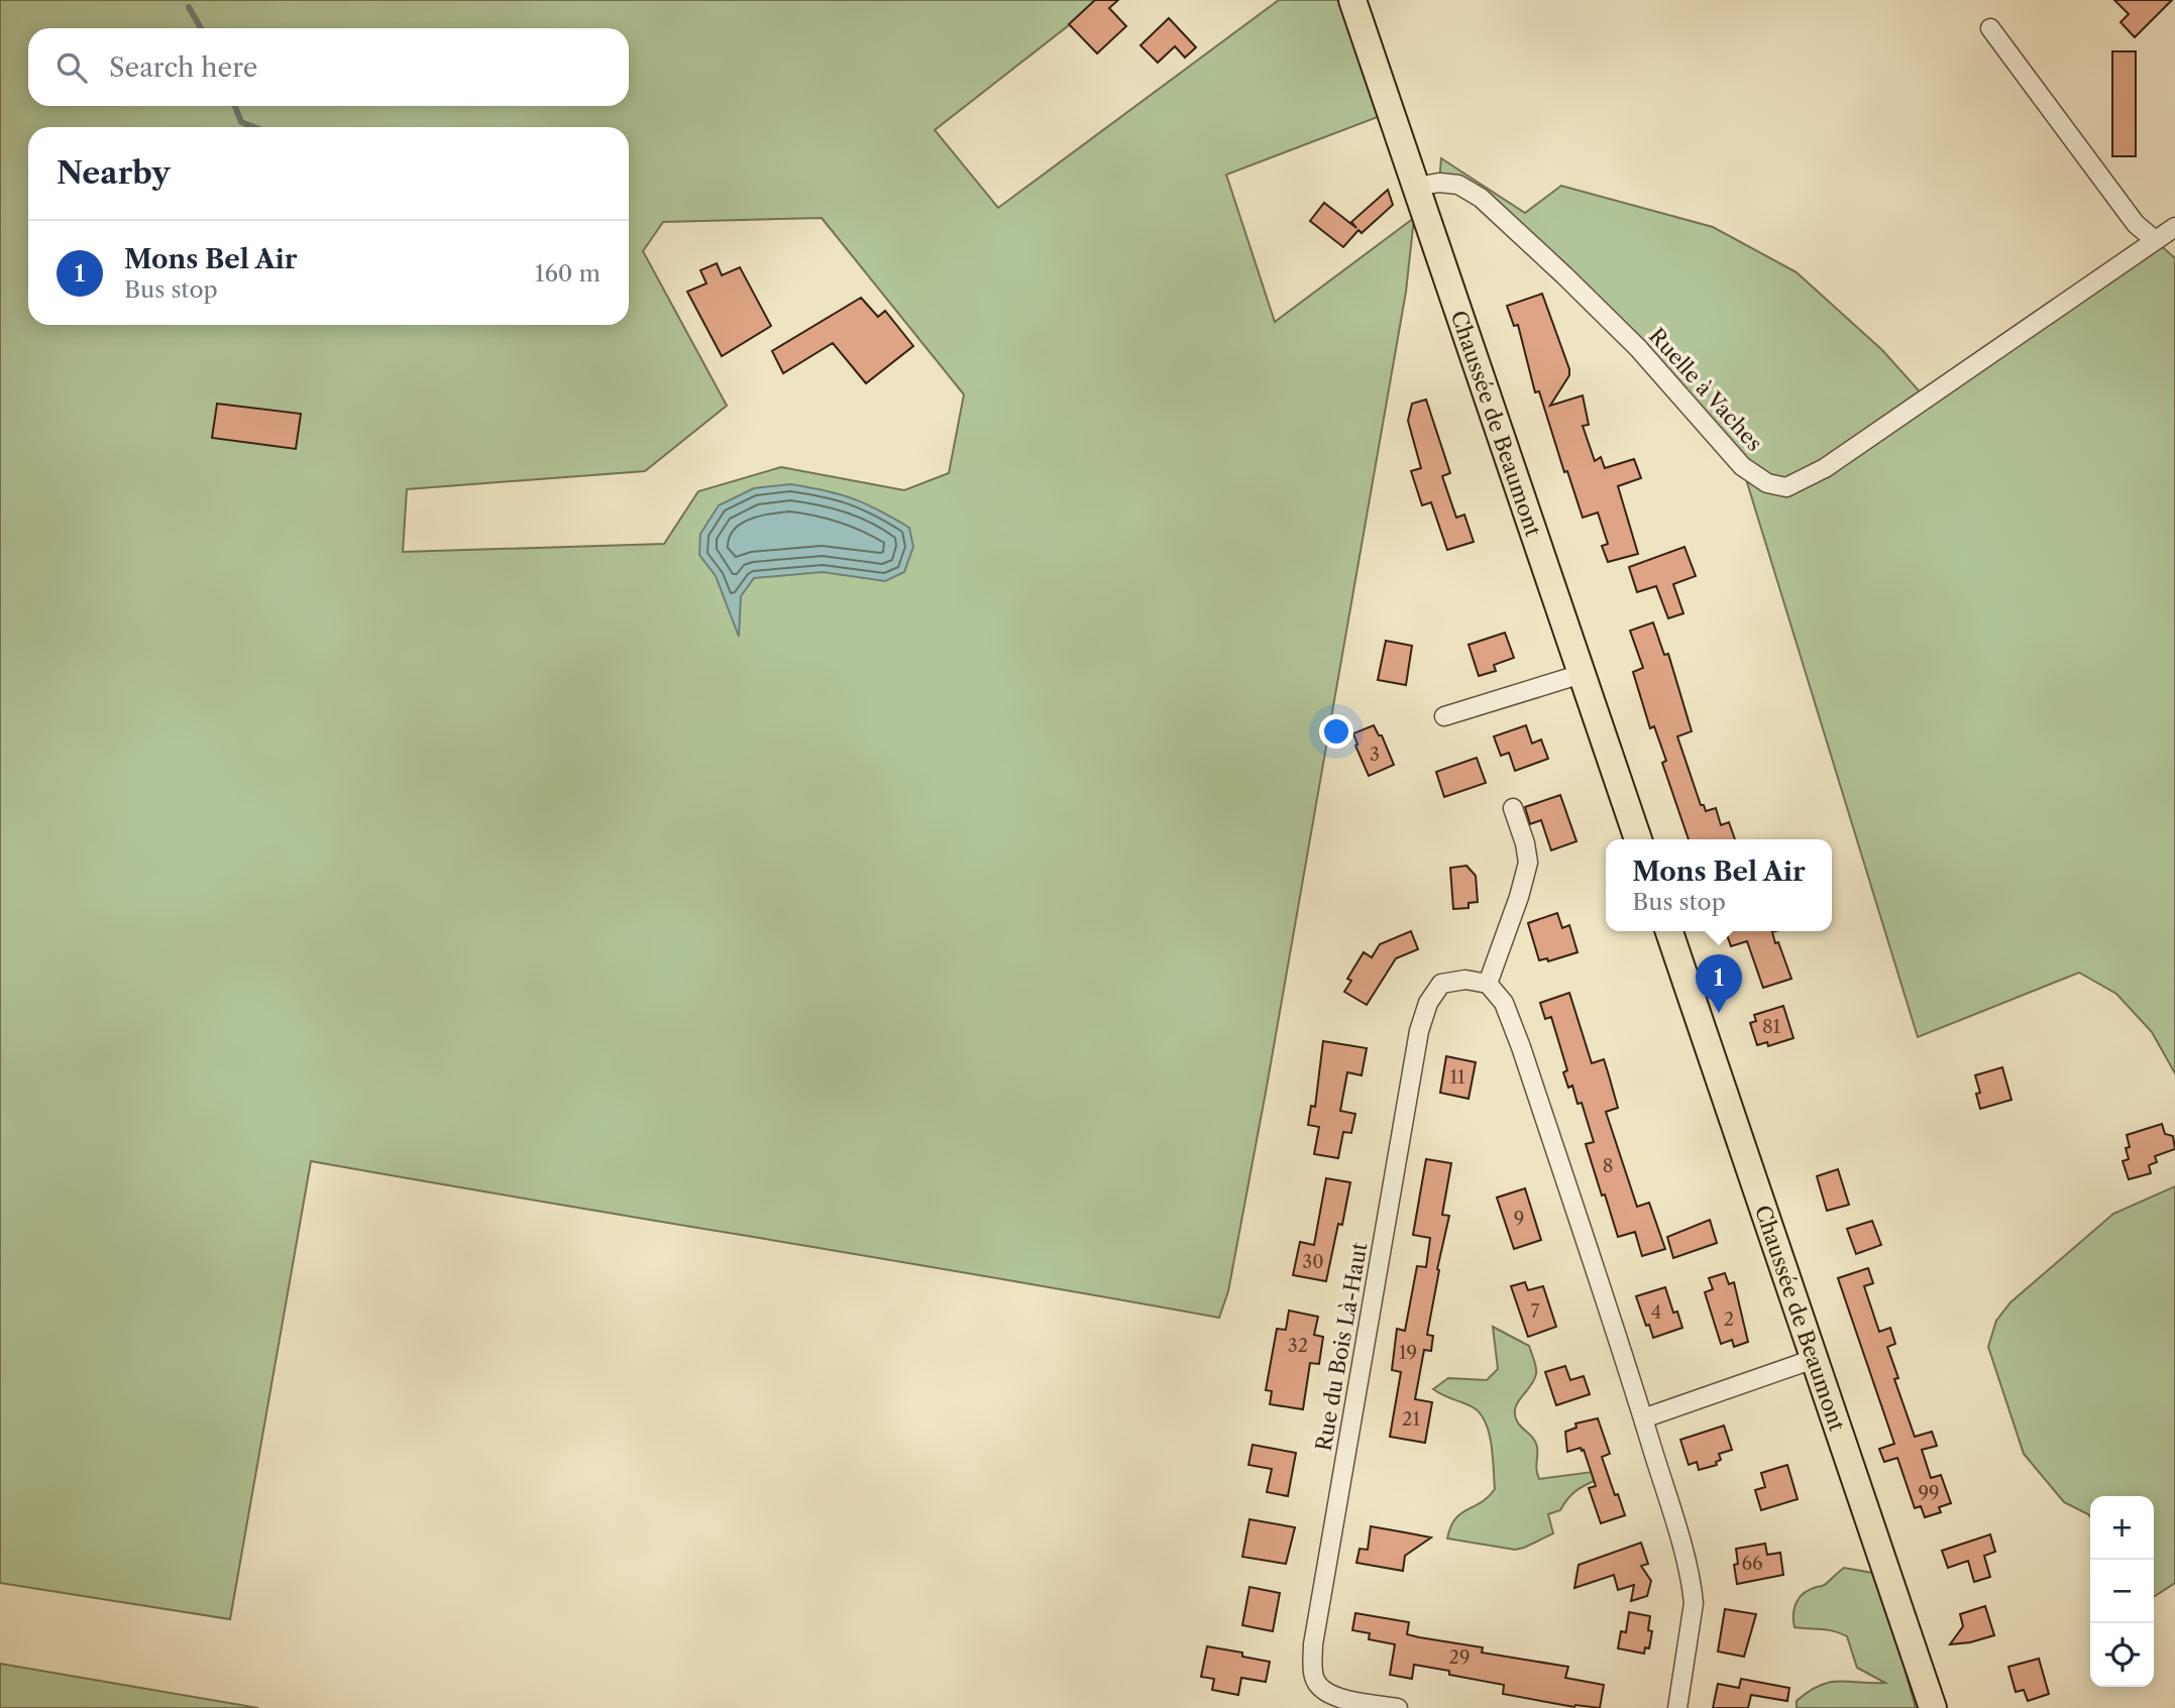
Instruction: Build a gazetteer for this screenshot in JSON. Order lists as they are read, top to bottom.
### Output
{
  "streets": {
    "main road": ["Chaussée de Beaumont"],
    "street": ["Ruelle à Vaches", "Rue du Bois Là-Haut"]
  },
  "crossings": [
    ["Ruelle à Vaches", "Chaussée de Beaumont"]
  ],
  "house_numbers": [
    "3",
    "81",
    "11",
    "8",
    "9",
    "30",
    "7",
    "4",
    "2",
    "32",
    "19",
    "21",
    "99",
    "66",
    "29"
  ],
  "page": {
    "search": "Search here",
    "heading": "Nearby",
    "list": [
      {
        "mark": "1",
        "name": "Mons Bel Air",
        "note": "Bus stop",
        "value": "160 m"
      }
    ],
    "popup": ["Mons Bel Air", "Bus stop"],
    "pins": "1",
    "map_buttons": ["+", "−"]
  }
}
